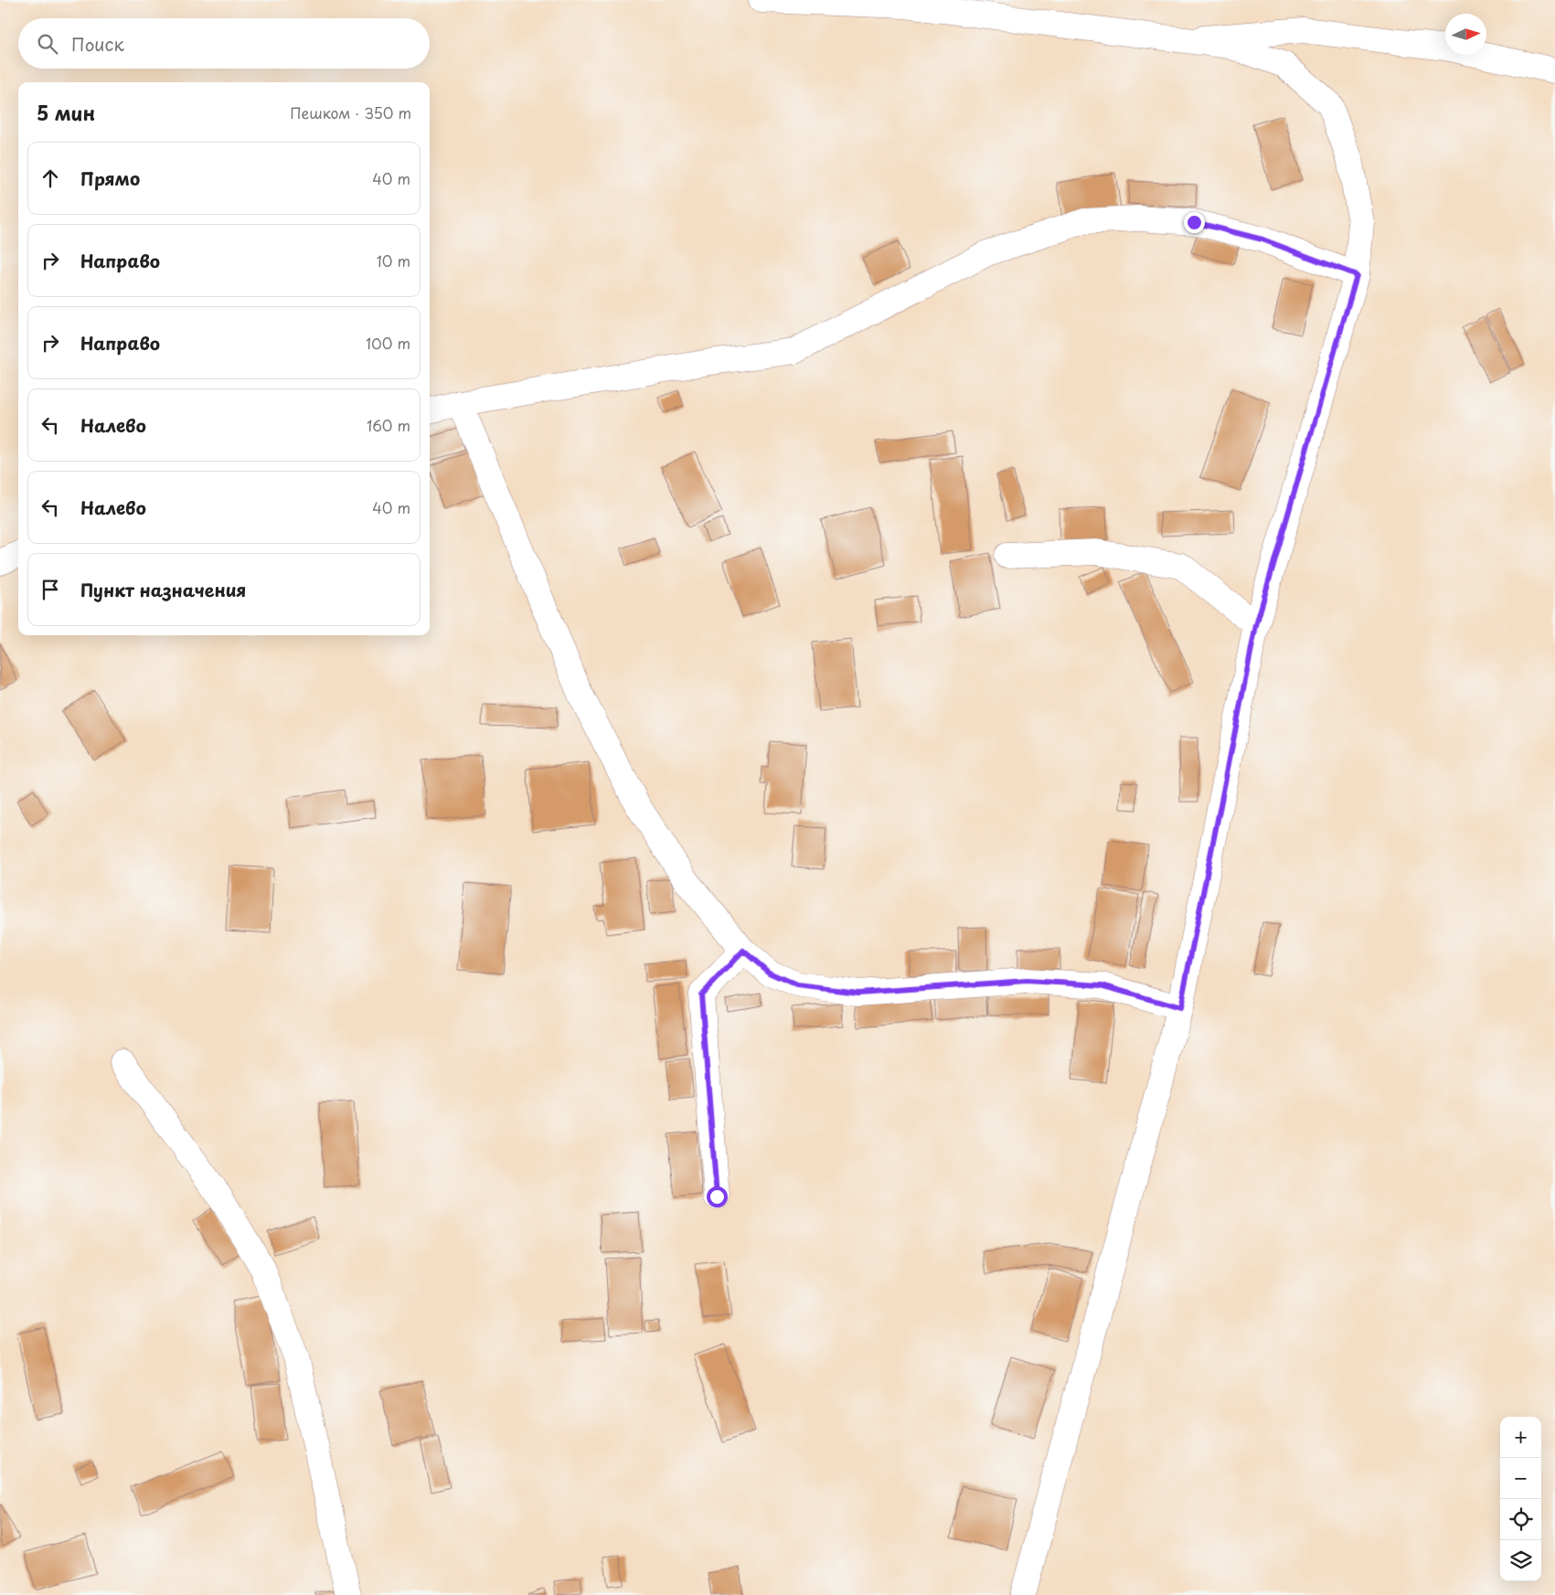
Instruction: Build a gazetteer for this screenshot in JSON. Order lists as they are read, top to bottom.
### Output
{
  "north": "right",
  "page": {
    "search": "Поиск",
    "heading": ["5 мин", "Пешком · 350 m"],
    "list": [
      ["Прямо", "40 m"],
      ["Направо", "10 m"],
      ["Направо", "100 m"],
      ["Налево", "160 m"],
      ["Налево", "40 m"],
      "Пункт назначения"
    ],
    "map_buttons": ["+", "−"]
  }
}
